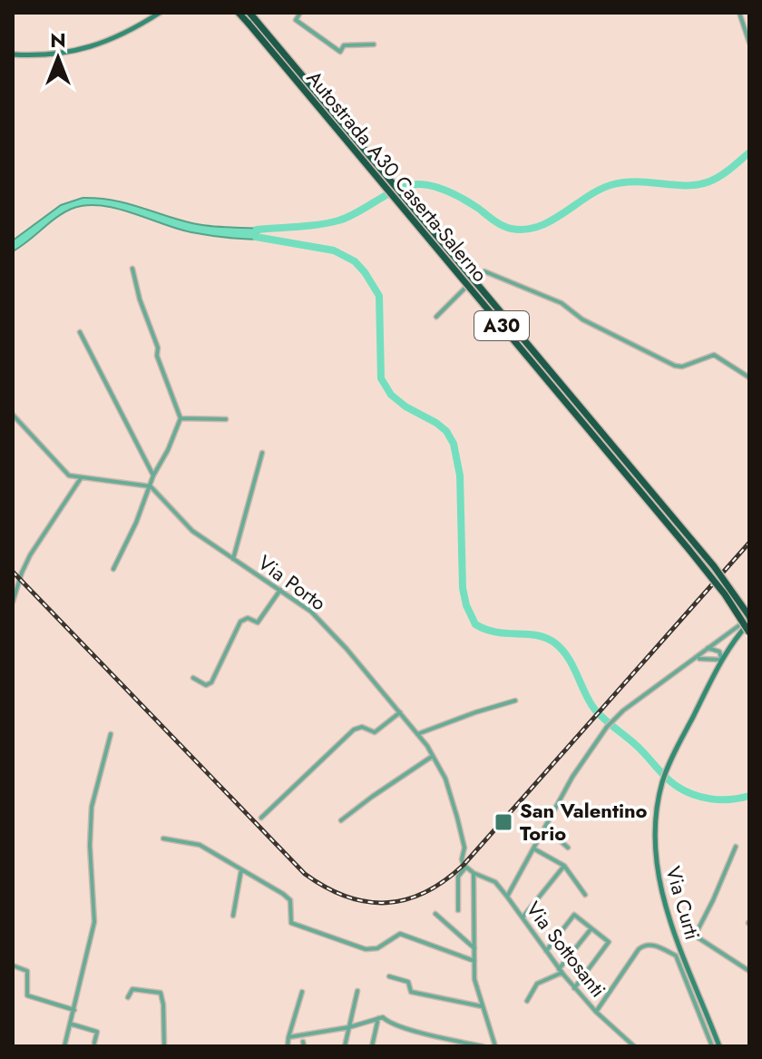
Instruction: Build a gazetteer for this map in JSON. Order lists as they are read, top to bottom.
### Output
{
  "streets": {
    "highway": ["Autostrada A30 Caserta-Salerno", "A30"],
    "main road": ["Via Curti"],
    "street": ["Via Porto", "Via Sottosanti"]
  },
  "crossings": [
    ["Autostrada A30 Caserta-Salerno", "Via Curti"],
    ["Autostrada A30 Caserta-Salerno", "Via Sottosanti"],
    ["Via Curti", "Via Sottosanti"]
  ],
  "places": {
    "transit": ["San Valentino Torio"]
  },
  "north": "top"
}
